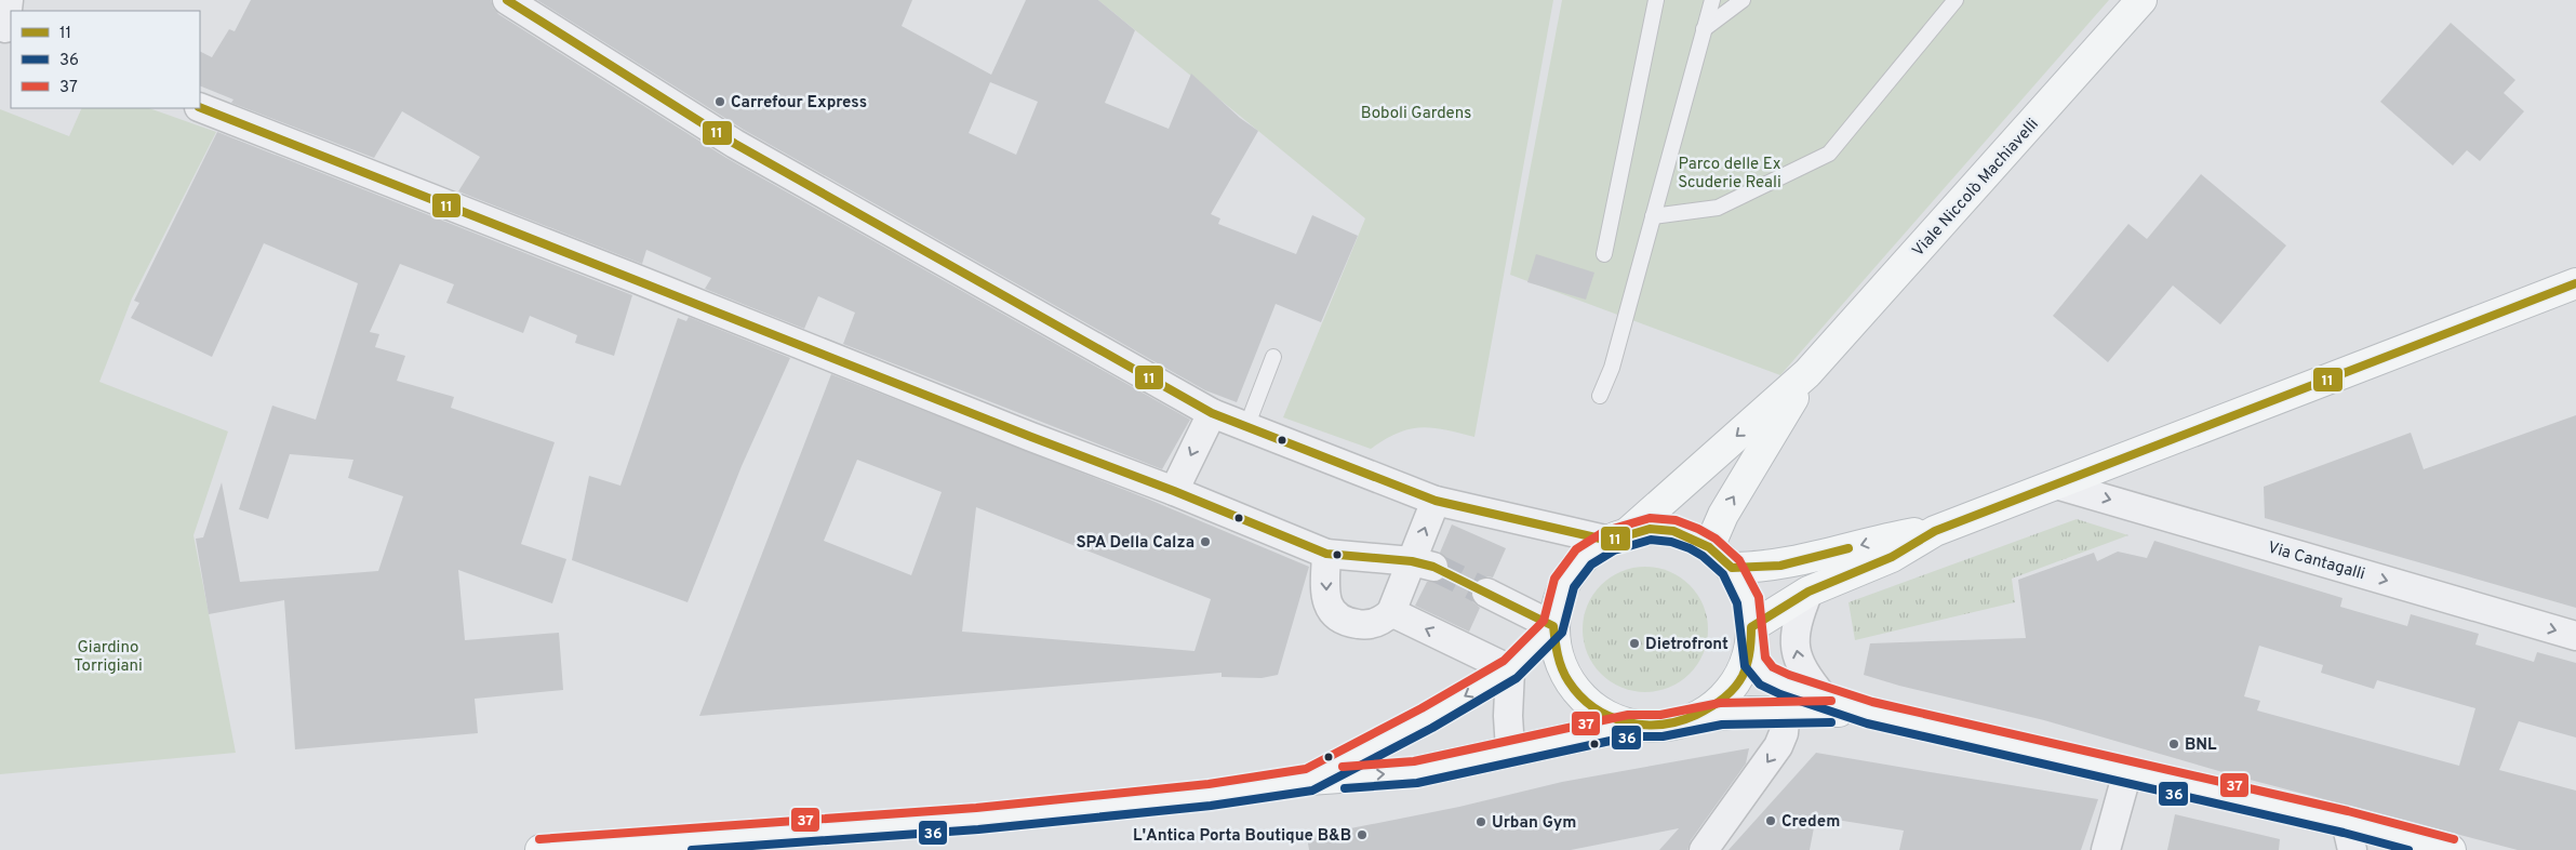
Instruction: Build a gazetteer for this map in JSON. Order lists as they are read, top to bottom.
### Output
{
  "streets": {
    "main road": ["Viale Niccolò Machiavelli"],
    "street": ["Via Cantagalli"]
  },
  "one_way": ["Via Cantagalli"],
  "parks": ["Boboli Gardens", "Parco delle Ex Scuderie Reali", "Giardino Torrigiani"],
  "places": [
    "Carrefour Express",
    "SPA Della Calza",
    "Dietrofront",
    "BNL",
    "Credem",
    "Urban Gym",
    "L'Antica Porta Boutique B&B"
  ],
  "lines": ["transit line 11", "transit line 37", "transit line 36"],
  "legend": ["11", "36", "37"]
}
